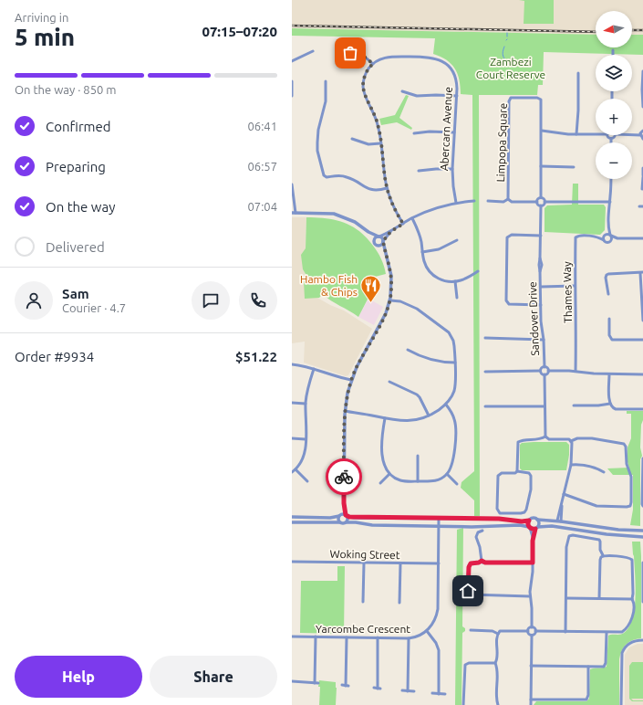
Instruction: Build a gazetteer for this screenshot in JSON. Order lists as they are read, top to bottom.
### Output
{
  "streets": {
    "street": [
      "Abercarn Avenue",
      "Limpopa Square",
      "Thames Way",
      "Sandover Drive",
      "Woking Street",
      "Yarcombe Crescent"
    ]
  },
  "crossings": [
    ["Limpopa Square", "Sandover Drive"],
    ["Woking Street", "Yarcombe Crescent"]
  ],
  "parks": ["Zambezi Court Reserve"],
  "places": {
    "restaurant": ["Hambo Fish & Chips"]
  },
  "north": "left",
  "page": {
    "heading": ["5 min", "Arriving in", "07:15–07:20"],
    "panel": [
      "Sam",
      "Courier · 4.7",
      "Order #9934",
      "$51.22"
    ],
    "map_buttons": ["+", "−"],
    "bar": "On the way · 850 m",
    "list": [
      ["Confirmed", "06:41"],
      ["Preparing", "06:57"],
      ["On the way", "07:04"],
      "Delivered"
    ],
    "buttons": ["Help", "Share"]
  }
}
